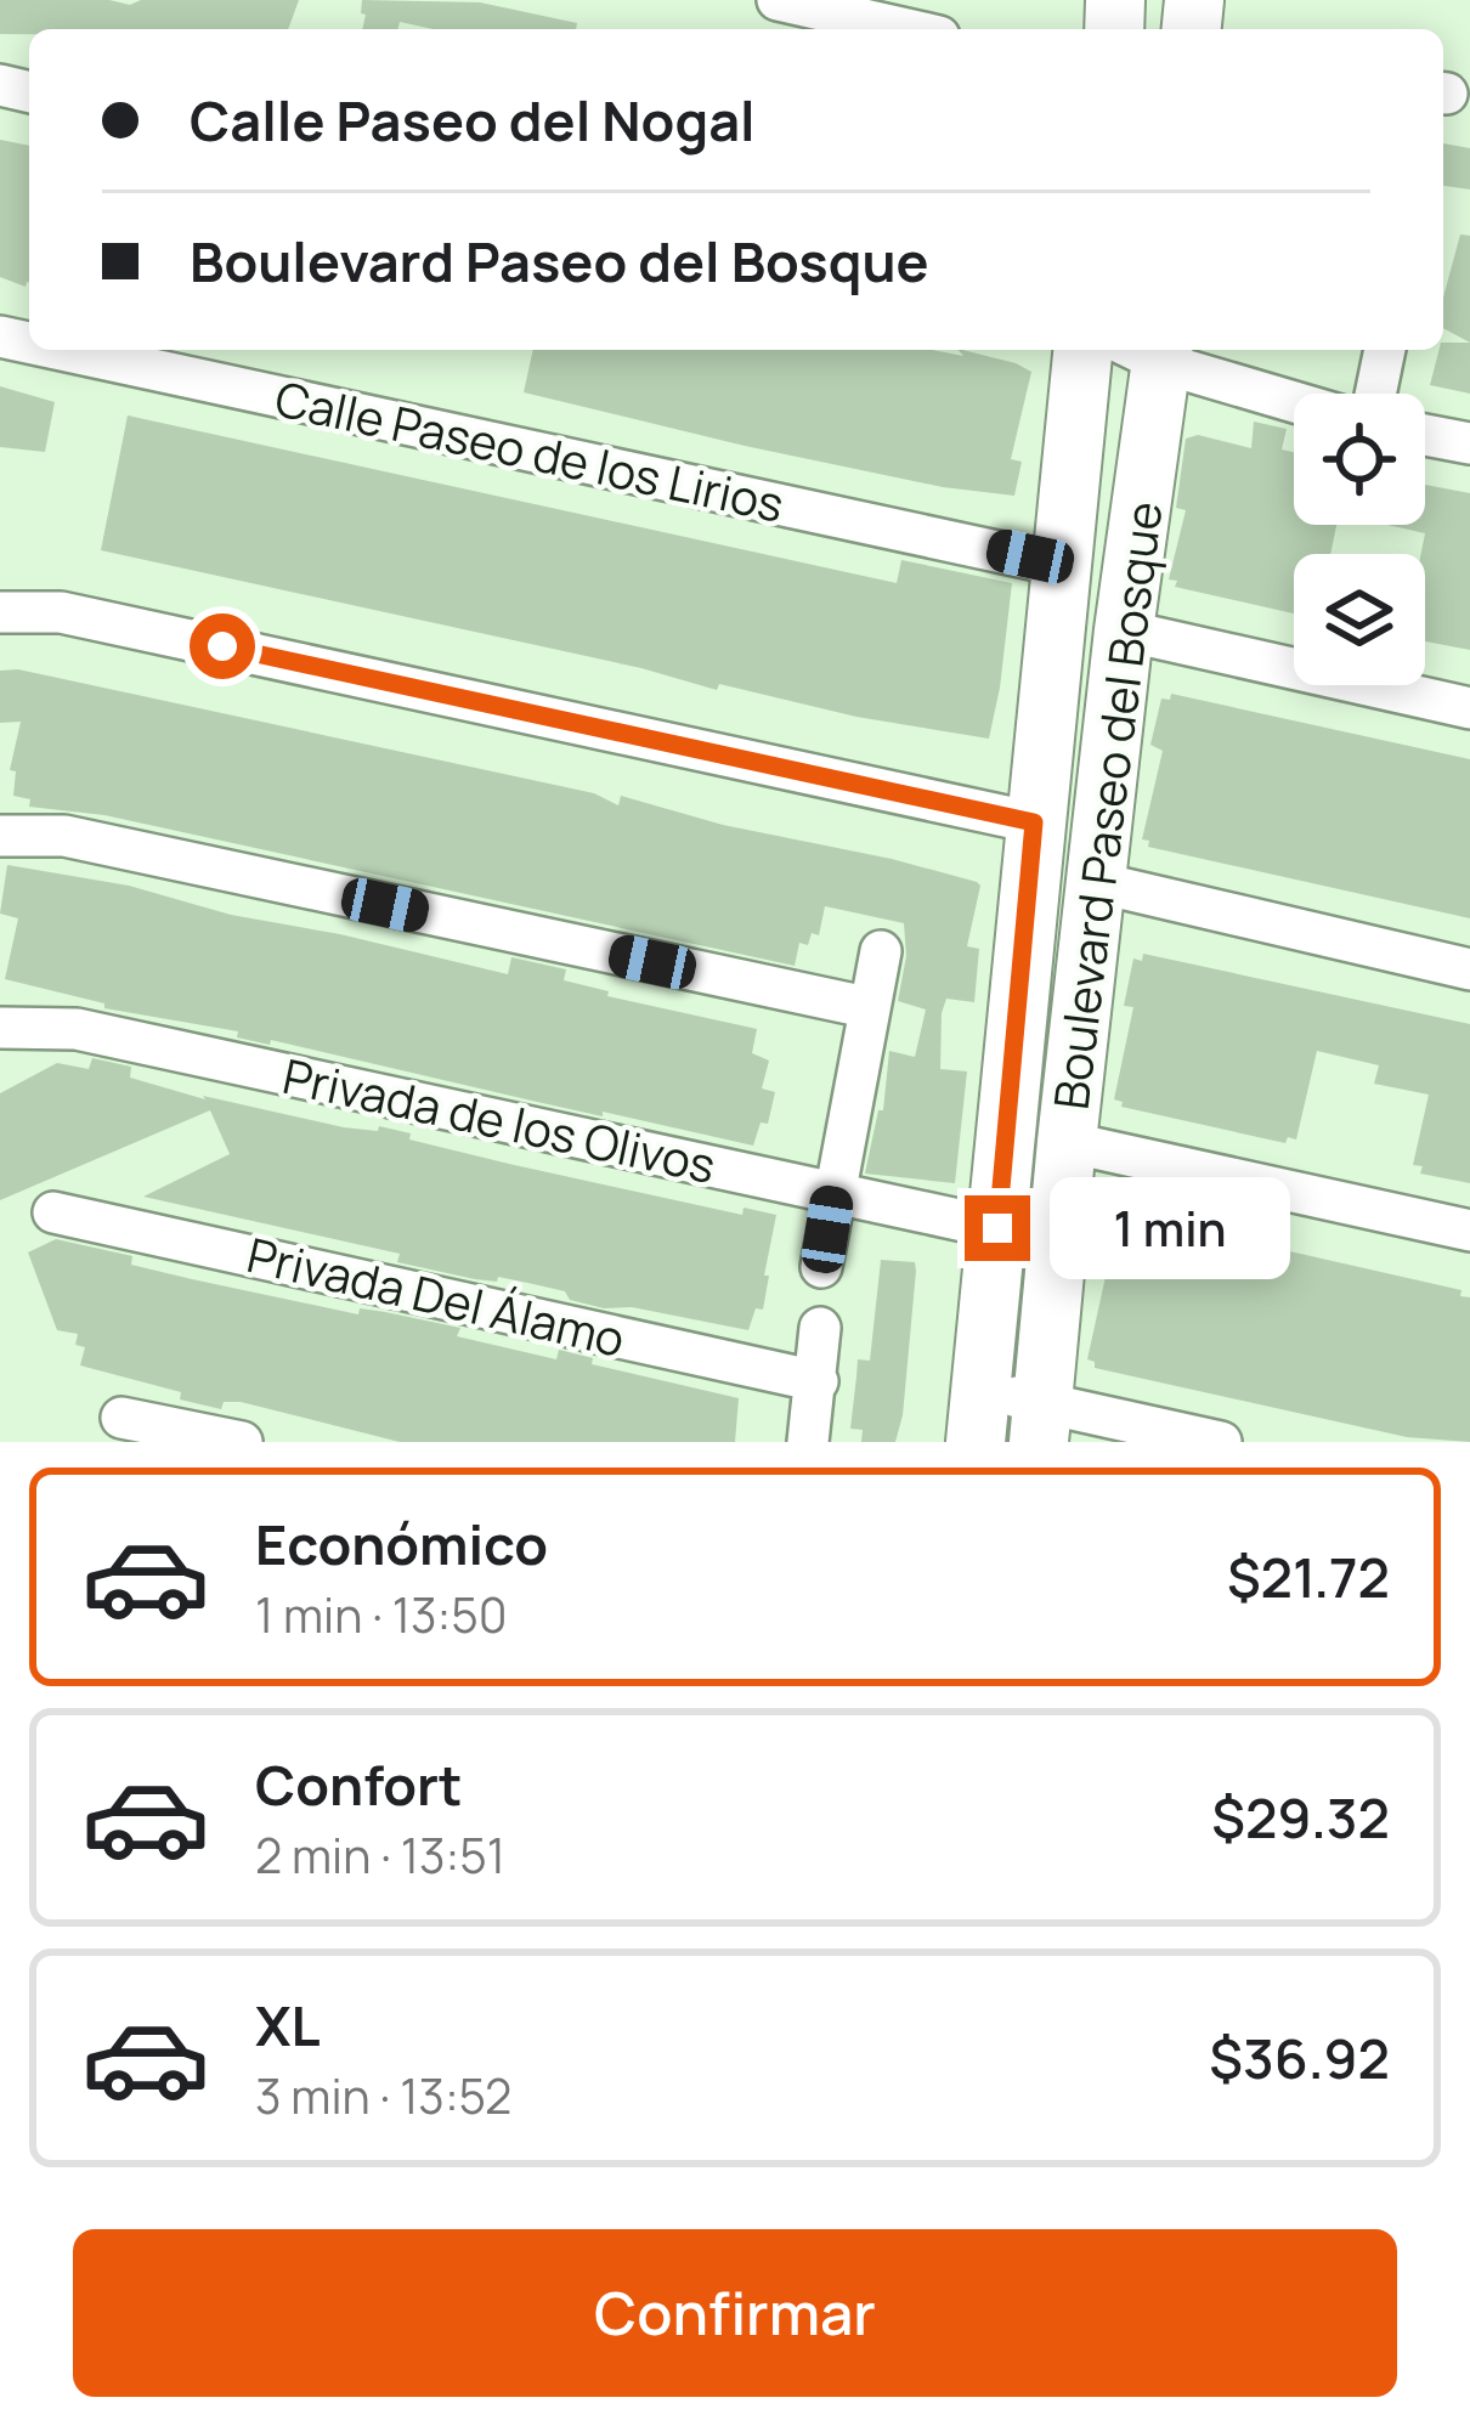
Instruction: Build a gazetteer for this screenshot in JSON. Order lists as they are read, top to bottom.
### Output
{
  "streets": {
    "street": [
      "Calle Paseo de los Lirios",
      "Boulevard Paseo del Bosque",
      "Privada de los Olivos",
      "Privada Del Álamo"
    ]
  },
  "crossings": [
    ["Calle Paseo de los Lirios", "Boulevard Paseo del Bosque"],
    ["Boulevard Paseo del Bosque", "Privada de los Olivos"]
  ],
  "page": {
    "banner": ["Calle Paseo del Nogal", "Boulevard Paseo del Bosque"],
    "bubble": "1 min",
    "list": [
      {
        "name": "Económico",
        "note": "1 min · 13:50",
        "value": "$21.72"
      },
      {
        "name": "Confort",
        "note": "2 min · 13:51",
        "value": "$29.32"
      },
      {
        "name": "XL",
        "note": "3 min · 13:52",
        "value": "$36.92"
      }
    ],
    "buttons": "Confirmar"
  }
}
